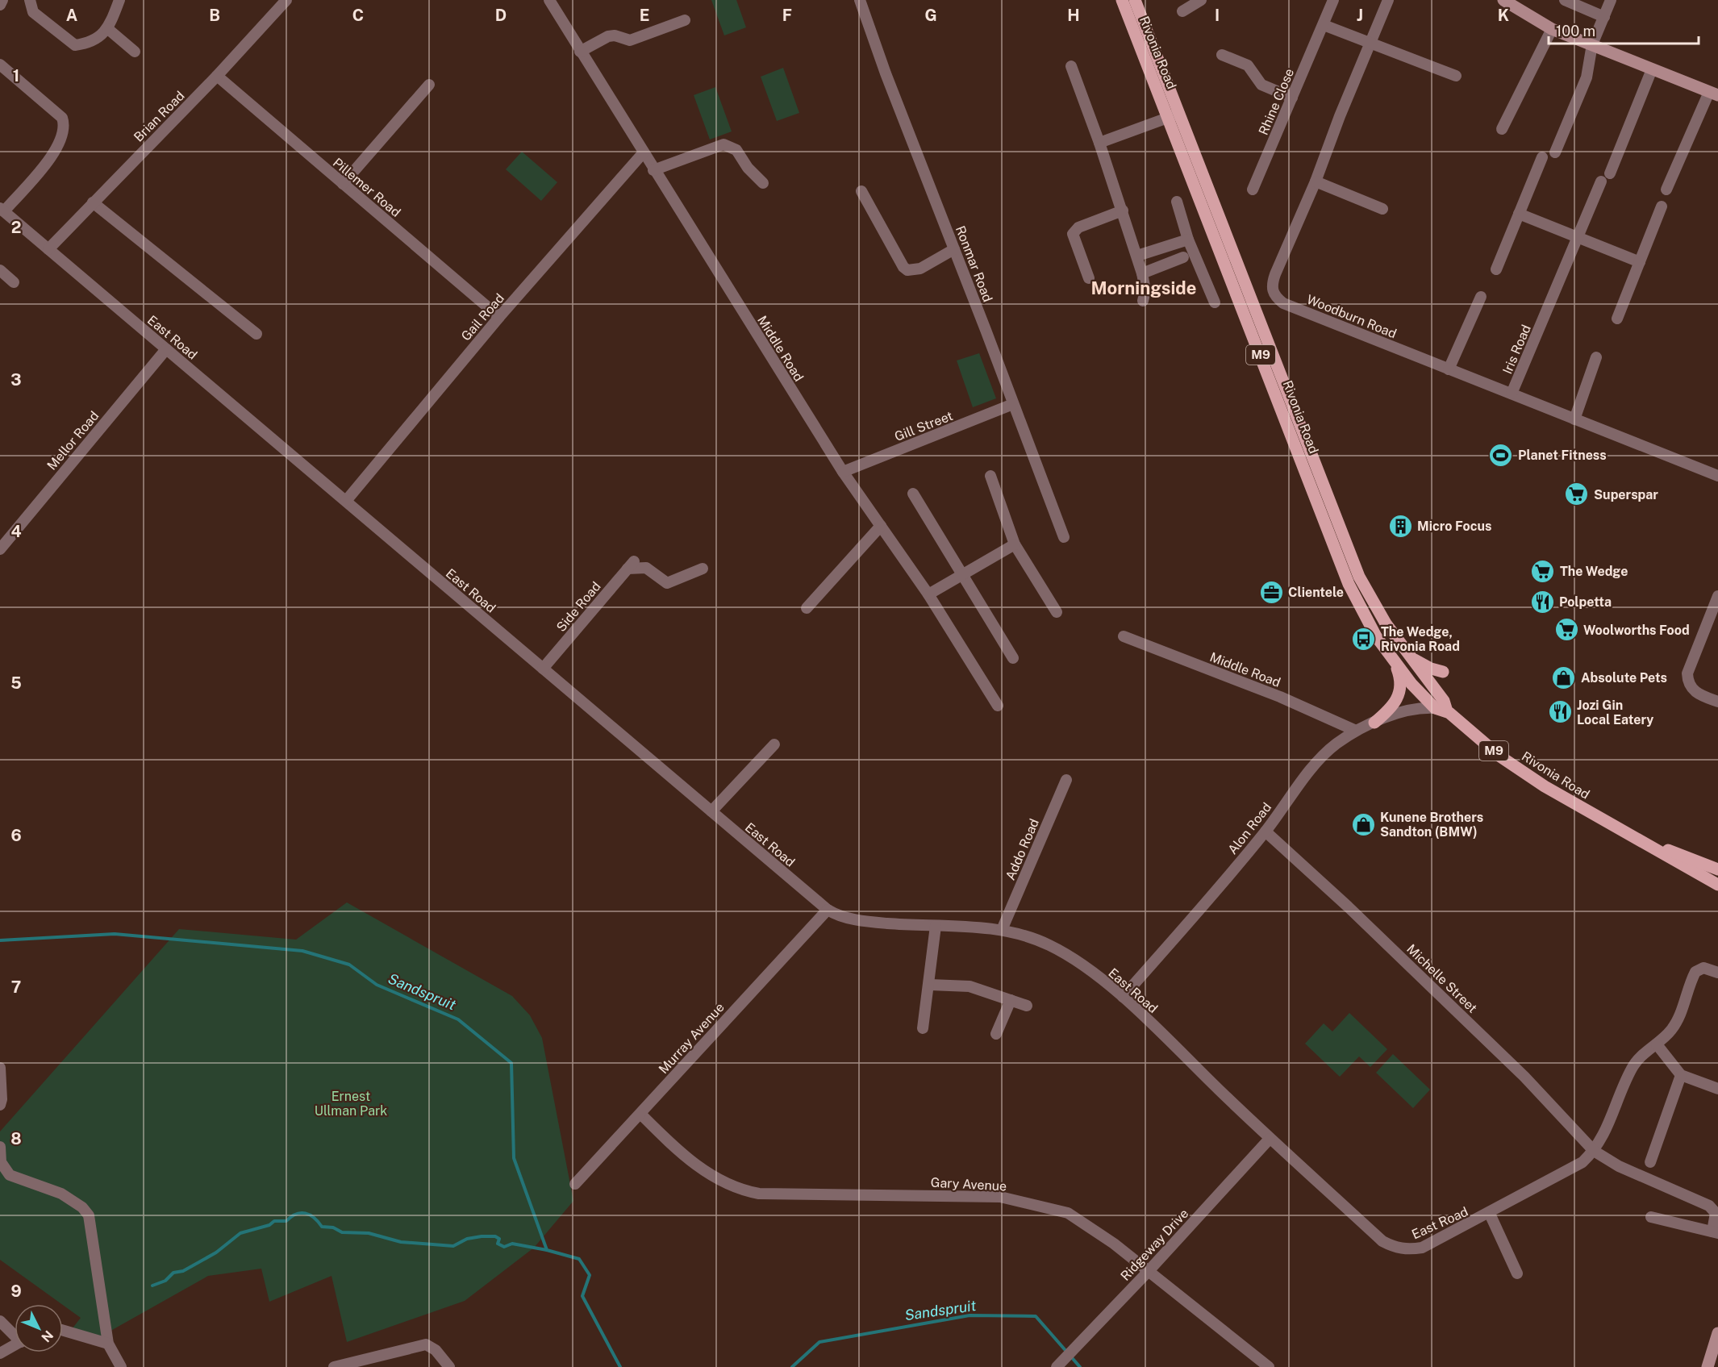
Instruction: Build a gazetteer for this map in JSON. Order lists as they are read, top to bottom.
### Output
{
  "streets": {
    "main road": ["Rivonia Road", "M9"],
    "street": [
      "Rhine Close",
      "Brian Road",
      "Pillemer Road",
      "Ronmar Road",
      "Woodburn Road",
      "Gail Road",
      "East Road",
      "Middle Road",
      "Iris Road",
      "Gill Street",
      "Mellor Road",
      "Side Road",
      "Alon Road",
      "Addo Road",
      "Michelle Street",
      "Murray Avenue",
      "Gary Avenue",
      "Ridgeway Drive"
    ]
  },
  "crossings": [
    ["Rivonia Road", "Alon Road"],
    ["Brian Road", "Pillemer Road"],
    ["Brian Road", "East Road"],
    ["Pillemer Road", "Gail Road"],
    ["Ronmar Road", "Gill Street"],
    ["Woodburn Road", "Iris Road"],
    ["Gail Road", "East Road"],
    ["Gail Road", "Middle Road"],
    ["East Road", "Mellor Road"],
    ["East Road", "Side Road"],
    ["East Road", "Alon Road"],
    ["East Road", "Addo Road"],
    ["East Road", "Michelle Street"],
    ["East Road", "Murray Avenue"],
    ["East Road", "Ridgeway Drive"],
    ["Middle Road", "Gill Street"],
    ["Middle Road", "Alon Road"],
    ["Alon Road", "Michelle Street"],
    ["Murray Avenue", "Gary Avenue"],
    ["Gary Avenue", "Ridgeway Drive"]
  ],
  "districts": ["Morningside"],
  "water": ["Sandspruit"],
  "parks": ["Ernest Ullman Park"],
  "places": {
    "sports": ["Planet Fitness"],
    "supermarket": ["Superspar", "The Wedge", "Woolworths Food"],
    "building": ["Micro Focus"],
    "office": ["Clientele"],
    "restaurant": ["Polpetta", "Jozi Gin Local Eatery"],
    "bus stop": ["The Wedge, Rivonia Road"],
    "shop": ["Absolute Pets", "Kunene Brothers Sandton (BMW)"]
  },
  "scale_bar": "100 m",
  "north": "bottom right",
  "grid": {
    "columns": [
      "A",
      "B",
      "C",
      "D",
      "E",
      "F",
      "G",
      "H",
      "I",
      "J",
      "K"
    ],
    "rows": [
      "1",
      "2",
      "3",
      "4",
      "5",
      "6",
      "7",
      "8",
      "9"
    ]
  }
}
